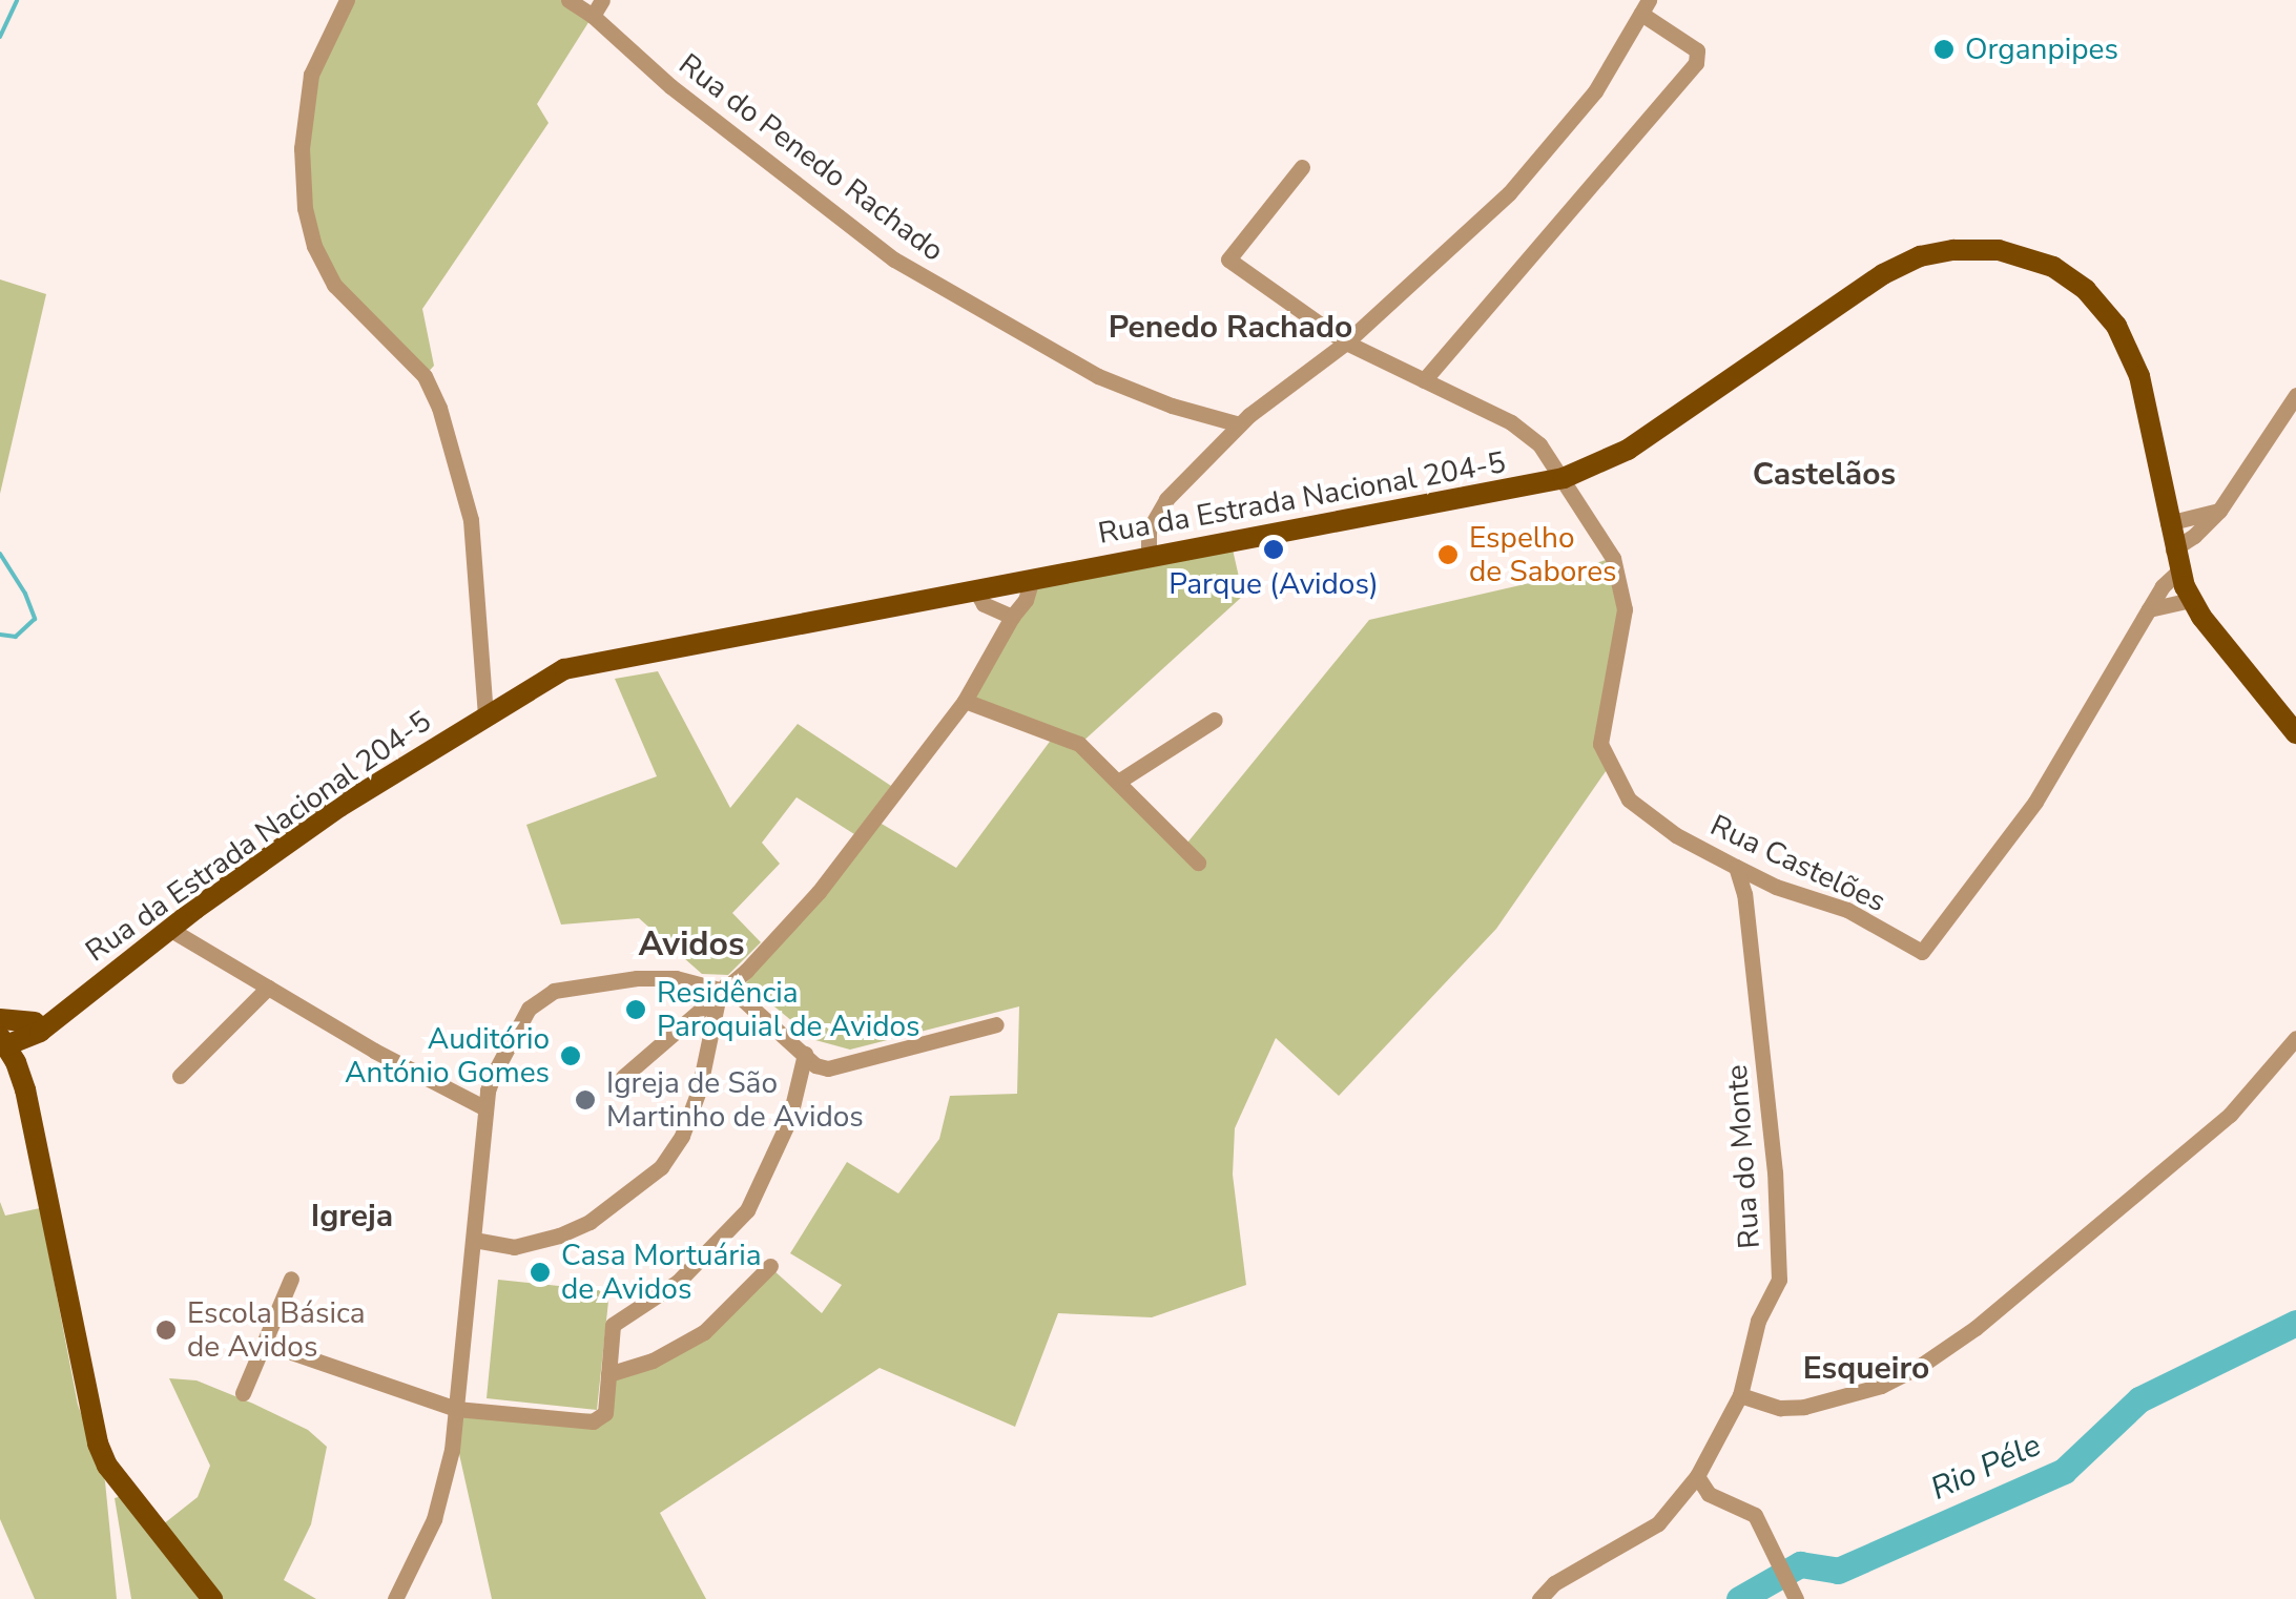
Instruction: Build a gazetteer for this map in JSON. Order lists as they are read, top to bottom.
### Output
{
  "streets": {
    "main road": ["Rua da Estrada Nacional 204-5"],
    "street": ["Rua do Penedo Rachado", "Rua Castelões", "Rua do Monte"]
  },
  "crossings": [
    ["Rua da Estrada Nacional 204-5", "Rua Castelões"],
    ["Rua Castelões", "Rua do Monte"]
  ],
  "districts": [
    "Penedo Rachado",
    "Castelãos",
    "Avidos",
    "Igreja",
    "Esqueiro"
  ],
  "water": ["Rio Péle"],
  "places": [
    "Organpipes",
    "Parque (Avidos)",
    "Espelho de Sabores",
    "Residência Paroquial de Avidos",
    "Auditório António Gomes",
    "Igreja de São Martinho de Avidos",
    "Casa Mortuária de Avidos",
    "Escola Básica de Avidos"
  ]
}
